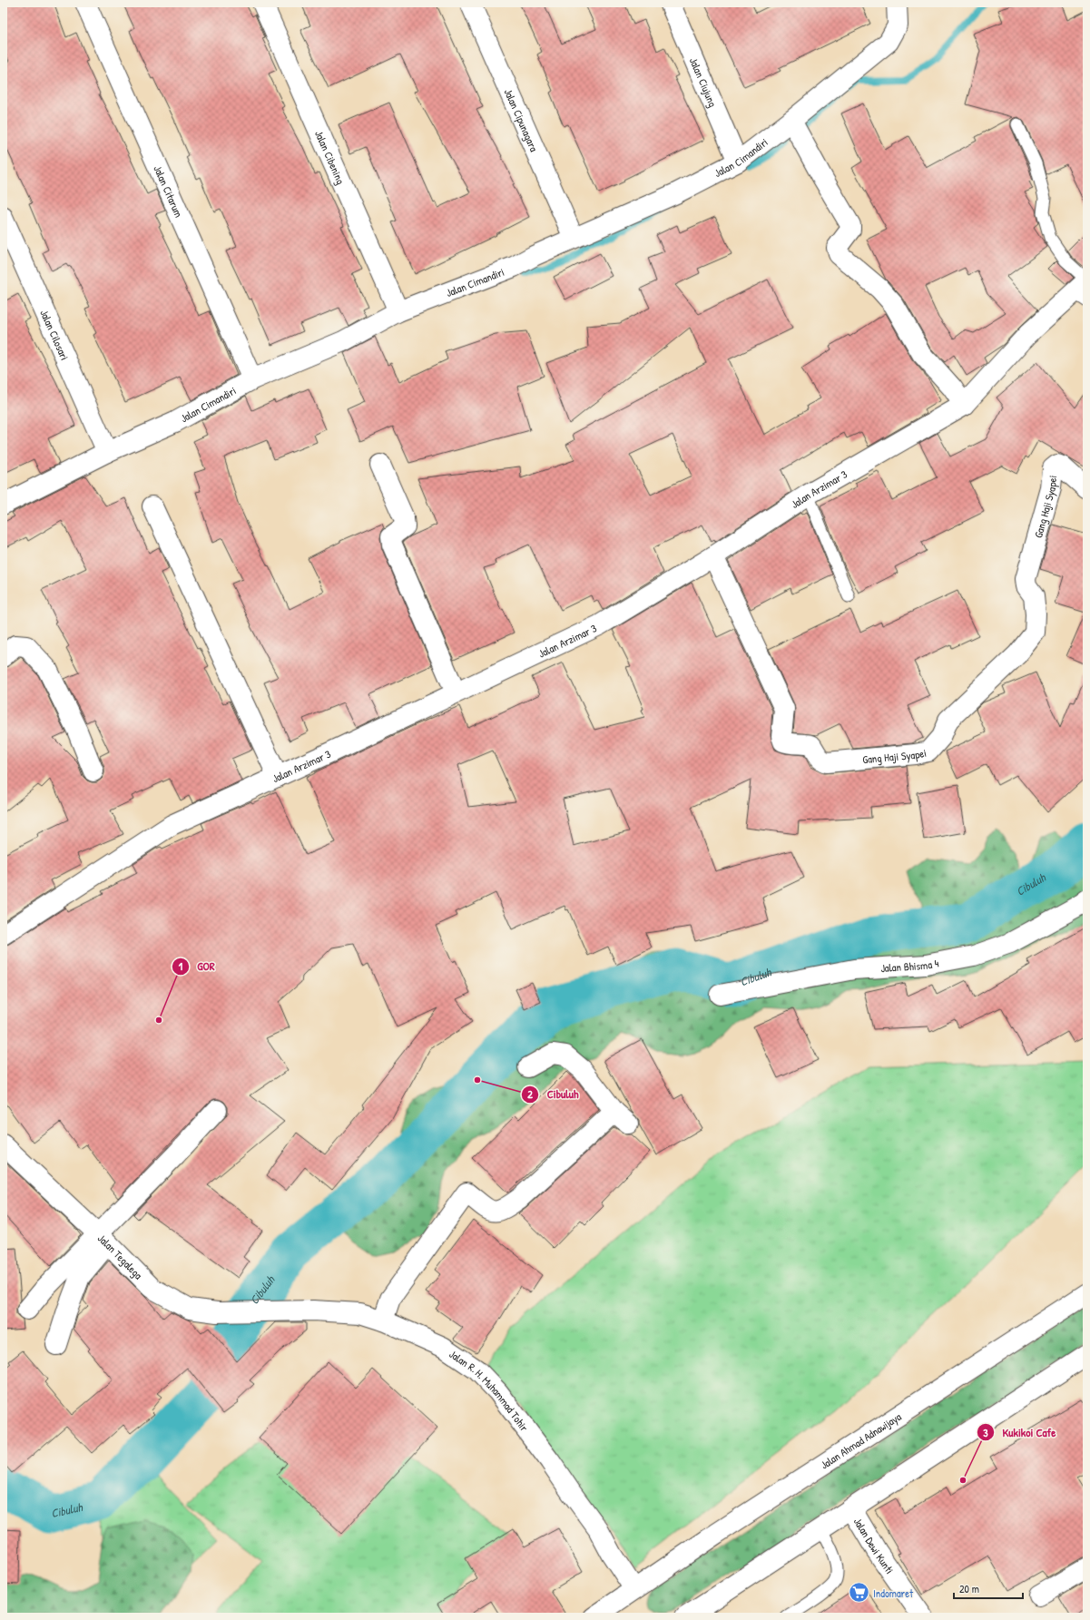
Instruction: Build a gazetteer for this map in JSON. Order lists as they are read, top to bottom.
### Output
{
  "streets": {
    "street": [
      "Jalan Ciujung",
      "Jalan Cipunagara",
      "Jalan Cimandiri",
      "Jalan Cibening",
      "Jalan Citarum",
      "Jalan Cilosari",
      "Jalan Arzimar 3",
      "Gang Haji Syapei",
      "Jalan Bhisma 4",
      "Jalan Tegalega",
      "Jalan R. H. Muhammad Tohir",
      "Jalan Ahmad Adnawijaya",
      "Jalan Dewi Kunti"
    ]
  },
  "crossings": [
    ["Jalan Ciujung", "Jalan Cimandiri"],
    ["Jalan Cipunagara", "Jalan Cimandiri"],
    ["Jalan Cimandiri", "Jalan Cibening"],
    ["Jalan Cimandiri", "Jalan Citarum"],
    ["Jalan Cimandiri", "Jalan Cilosari"],
    ["Jalan Arzimar 3", "Gang Haji Syapei"],
    ["Jalan Tegalega", "Jalan R. H. Muhammad Tohir"],
    ["Jalan R. H. Muhammad Tohir", "Jalan Ahmad Adnawijaya"]
  ],
  "water": ["Cibuluh"],
  "places": {
    "other": ["GOR", "Cibuluh", "Kukikoi Cafe"],
    "supermarket": ["Indomaret"]
  },
  "scale_bar": "20 m"
}
